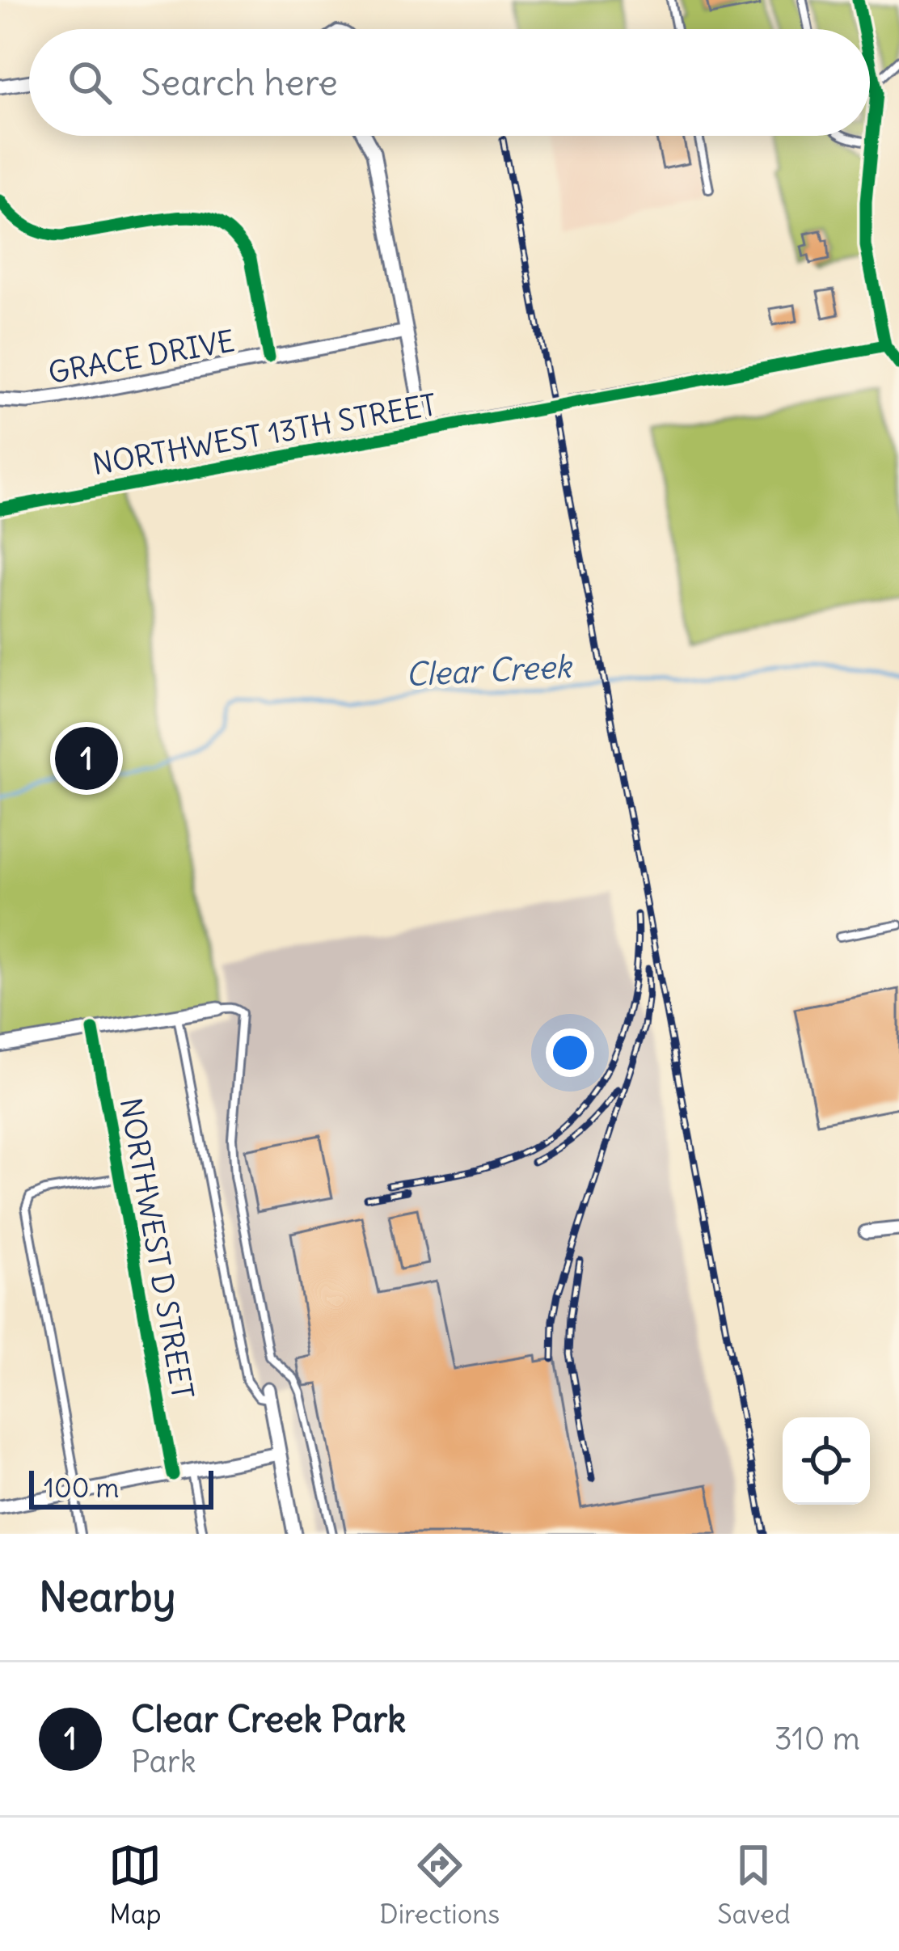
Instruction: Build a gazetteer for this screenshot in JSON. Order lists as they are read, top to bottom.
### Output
{
  "streets": {
    "street": ["GRACE DRIVE", "NORTHWEST 13TH STREET", "NORTHWEST D STREET"]
  },
  "water": ["Clear Creek"],
  "scale_bar": "100 m",
  "page": {
    "search": "Search here",
    "pins": "1",
    "scale": "100 m",
    "heading": "Nearby",
    "list": [
      {
        "mark": "1",
        "name": "Clear Creek Park",
        "note": "Park",
        "value": "310 m"
      }
    ],
    "nav": ["Map", "Directions", "Saved"]
  }
}
